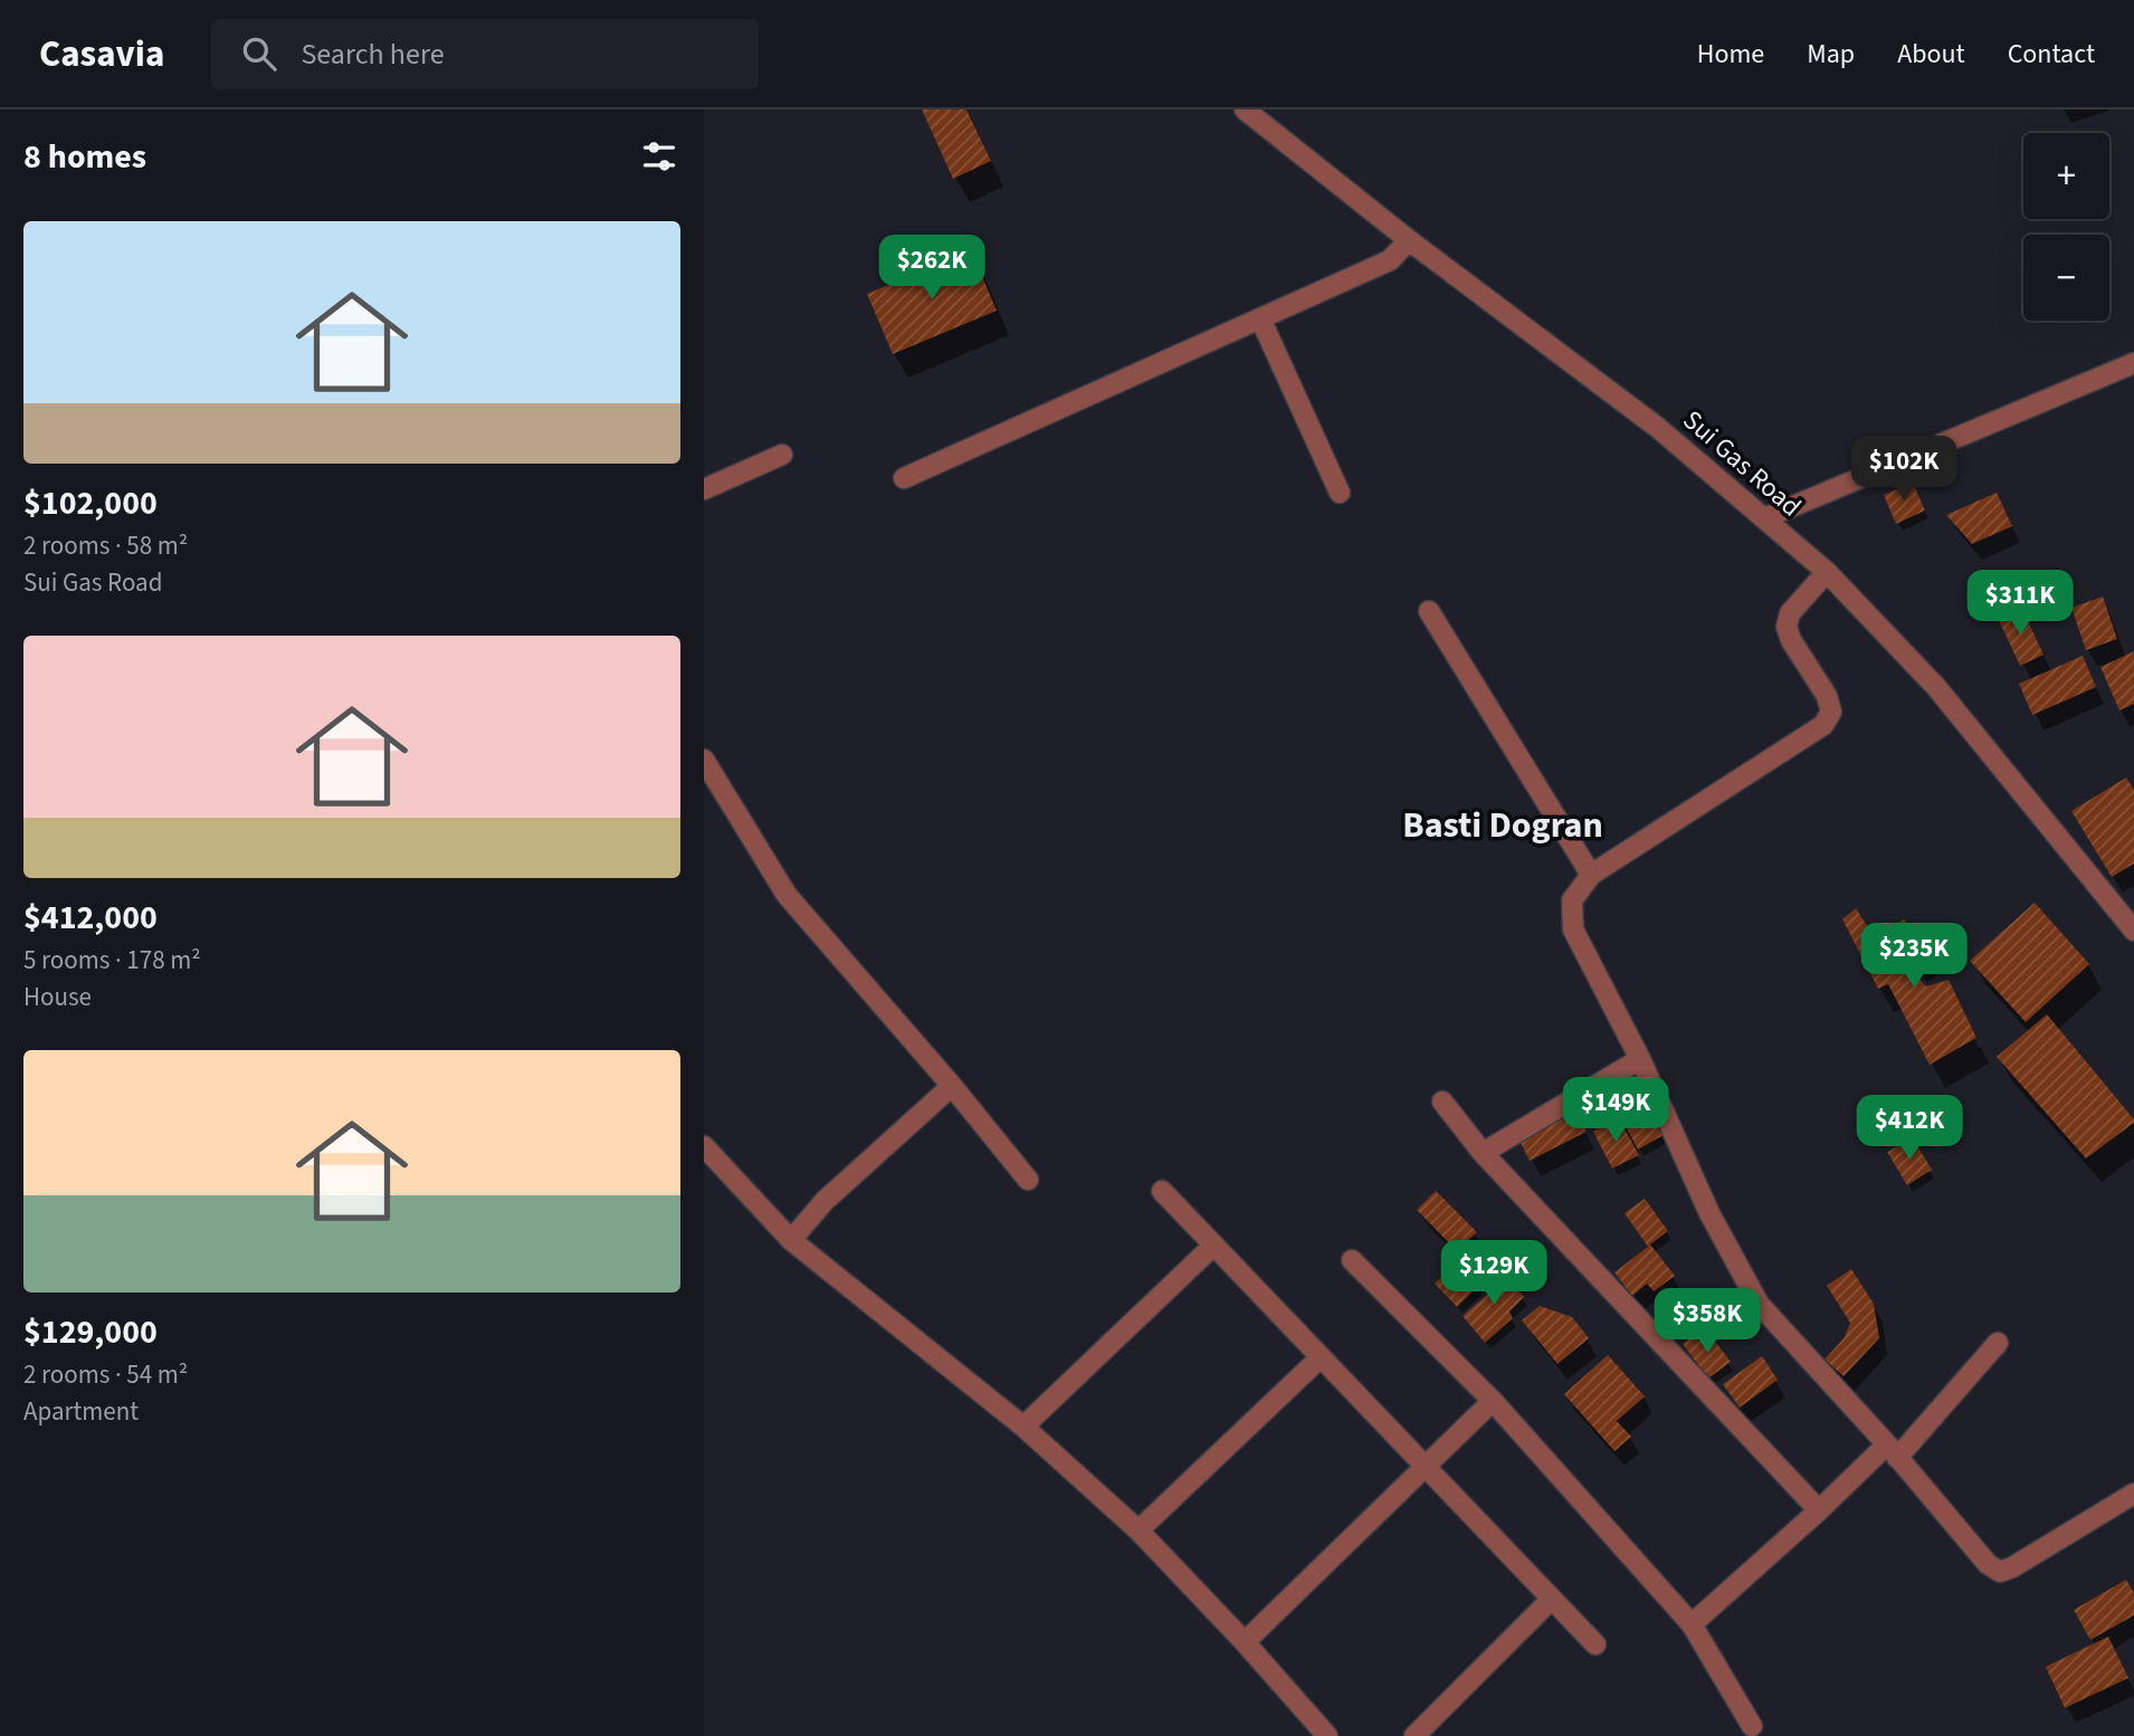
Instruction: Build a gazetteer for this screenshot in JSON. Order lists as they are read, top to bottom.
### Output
{
  "streets": {
    "street": ["Sui Gas Road"]
  },
  "districts": ["Basti Dogran"],
  "page": {
    "header": "Casavia",
    "search": "Search here",
    "nav": [
      "Home",
      "Map",
      "About",
      "Contact"
    ],
    "heading": "8 homes",
    "map_buttons": ["+", "−"],
    "list": [
      {
        "name": "$102,000",
        "note": "2 rooms · 58 m² · Sui Gas Road"
      },
      {
        "name": "$412,000",
        "note": "5 rooms · 178 m² · House"
      },
      {
        "name": "$129,000",
        "note": "2 rooms · 54 m² · Apartment"
      }
    ],
    "price": [
      "$262K",
      "$102K",
      "$311K",
      "$235K",
      "$149K",
      "$412K",
      "$129K",
      "$358K"
    ]
  }
}
